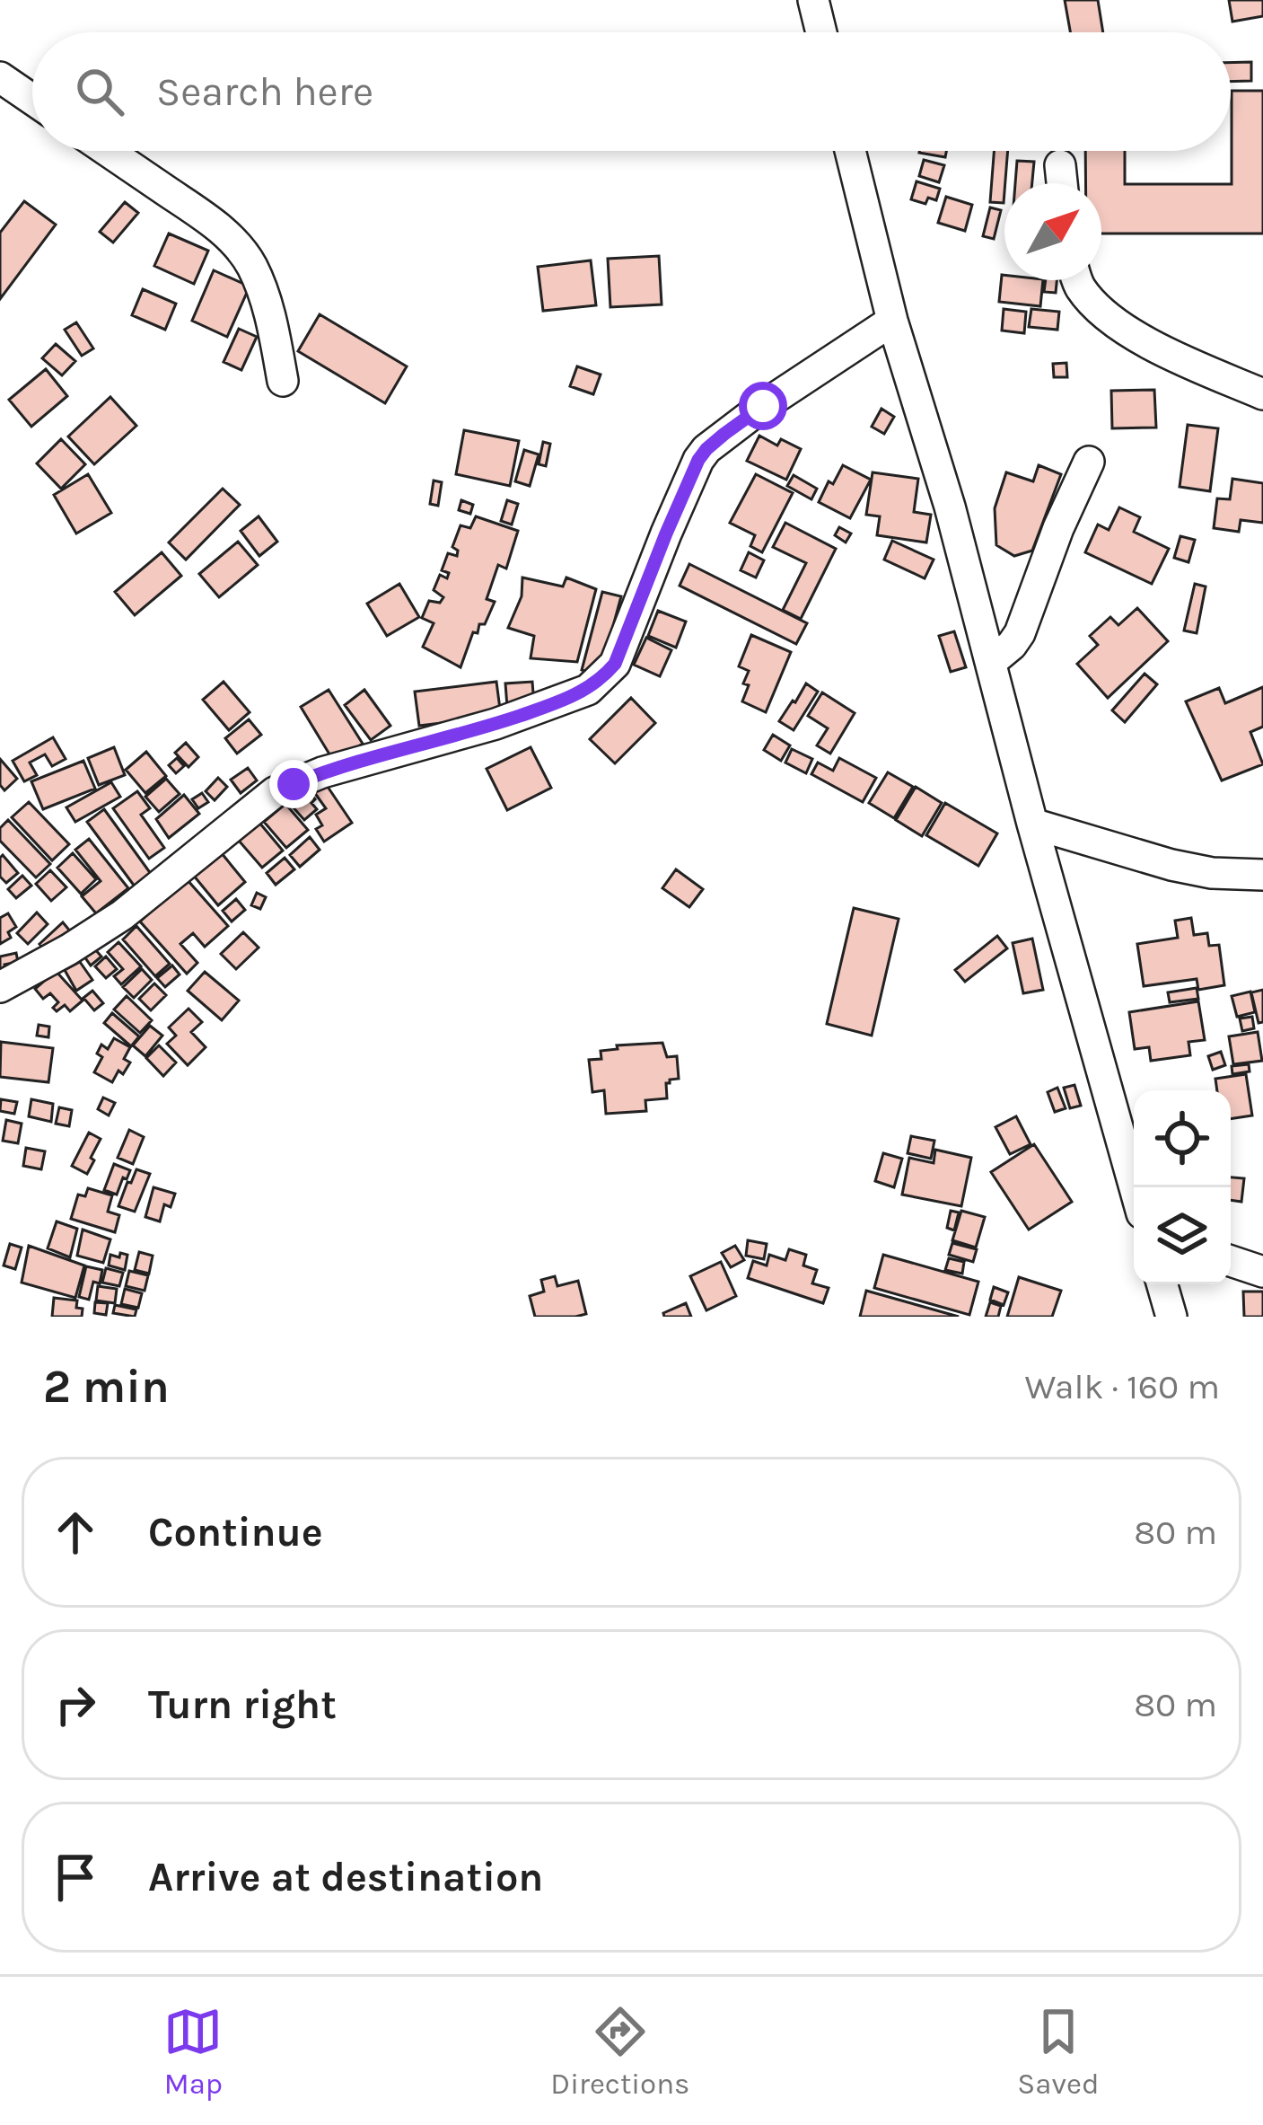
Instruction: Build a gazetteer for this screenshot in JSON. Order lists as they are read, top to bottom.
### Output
{
  "north": "top right",
  "page": {
    "search": "Search here",
    "heading": ["2 min", "Walk · 160 m"],
    "list": [
      ["Continue", "80 m"],
      ["Turn right", "80 m"],
      "Arrive at destination"
    ],
    "nav": ["Map", "Directions", "Saved"]
  }
}
